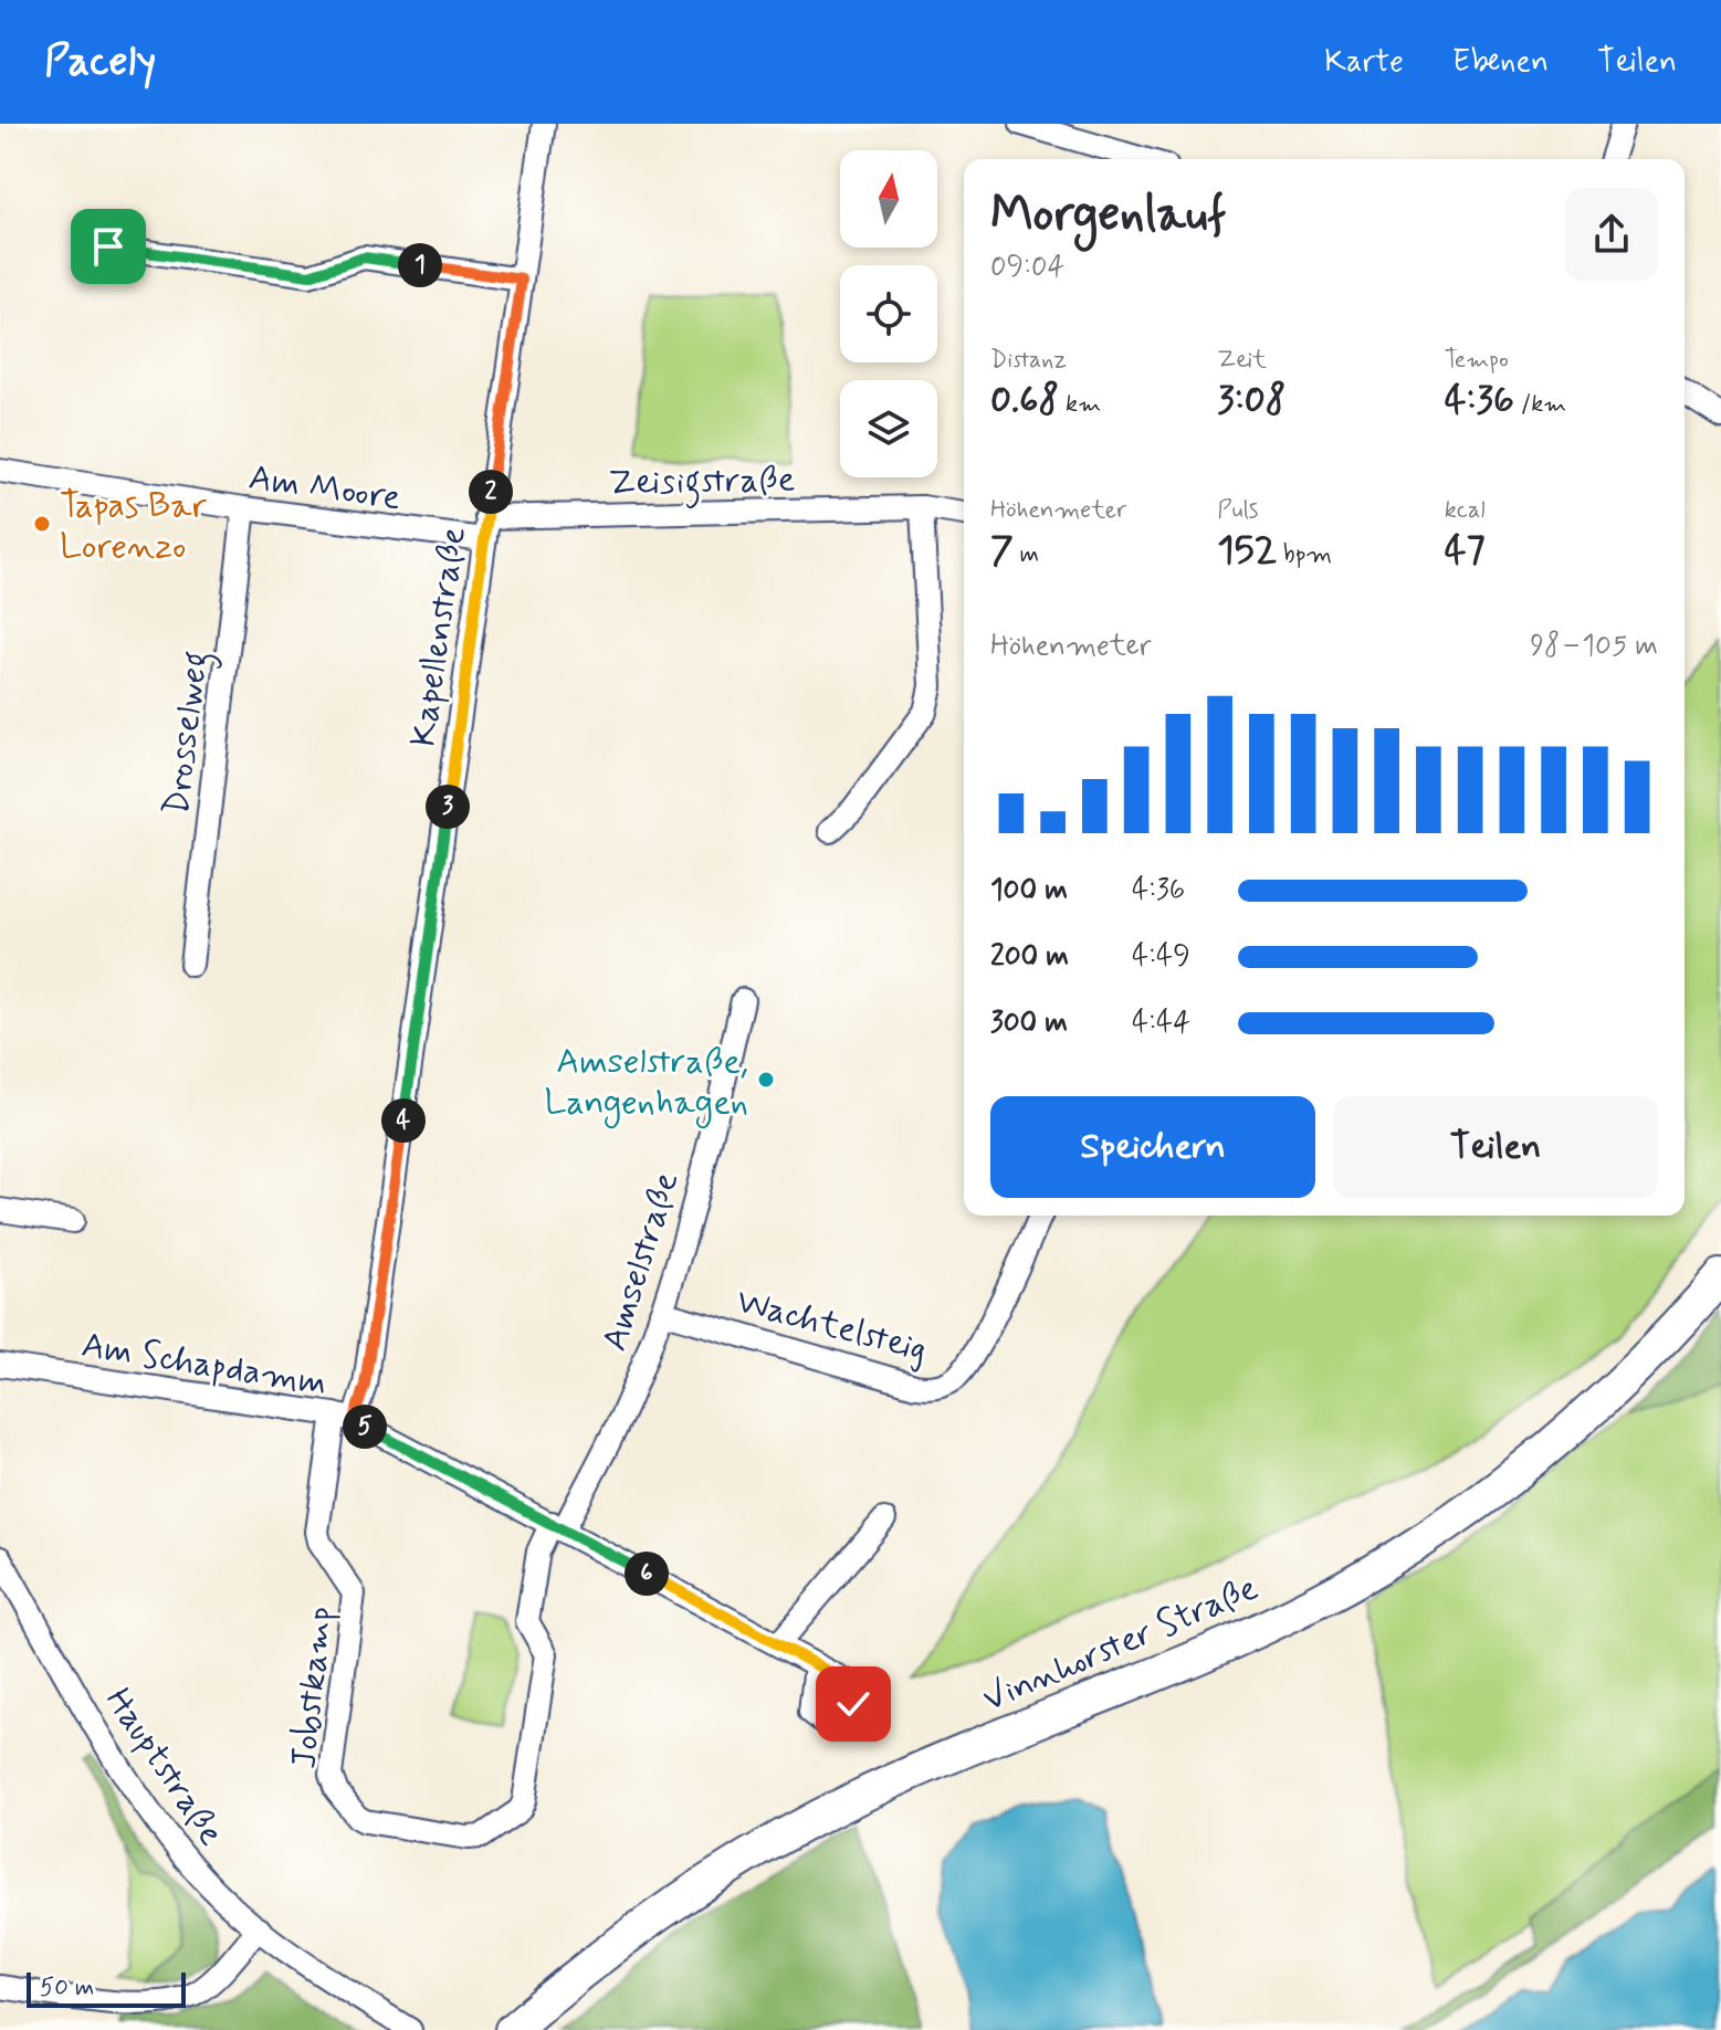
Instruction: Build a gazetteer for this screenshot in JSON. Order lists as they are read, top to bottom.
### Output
{
  "streets": {
    "street": [
      "Zeisigstraße",
      "Am Moore",
      "Kapellenstraße",
      "Drosselweg",
      "Amselstraße",
      "Wachtelsteig",
      "Am Schapdamm",
      "Vinnhorster Straße",
      "Jobstkamp",
      "Hauptstraße"
    ]
  },
  "crossings": [
    ["Zeisigstraße", "Am Moore"],
    ["Zeisigstraße", "Kapellenstraße"],
    ["Am Moore", "Kapellenstraße"],
    ["Am Moore", "Drosselweg"],
    ["Kapellenstraße", "Am Schapdamm"],
    ["Kapellenstraße", "Jobstkamp"],
    ["Amselstraße", "Wachtelsteig"],
    ["Amselstraße", "Am Schapdamm"],
    ["Amselstraße", "Jobstkamp"],
    ["Am Schapdamm", "Jobstkamp"]
  ],
  "places": ["Tapas Bar Lorenzo", "Amselstraße, Langenhagen"],
  "scale_bar": "50 m",
  "north": "top",
  "page": {
    "header": "Pacely",
    "nav": ["Karte", "Ebenen", "Teilen"],
    "heading": ["Morgenlauf", "09:04"],
    "pins": [
      "1",
      "2",
      "3",
      "4",
      "5",
      "6"
    ],
    "stats": [
      ["Distanz", "0.68 km"],
      ["Zeit", "3:08"],
      ["Tempo", "4:36 /km"],
      ["Höhenmeter", "7 m"],
      ["Puls", "152 bpm"],
      ["kcal", "47"]
    ],
    "chart": ["Höhenmeter", "98–105 m"],
    "list": [
      {
        "name": "100 m",
        "note": "4:36"
      },
      {
        "name": "200 m",
        "note": "4:49"
      },
      {
        "name": "300 m",
        "note": "4:44"
      }
    ],
    "buttons": ["Speichern", "Teilen"],
    "scale": "50 m"
  }
}
